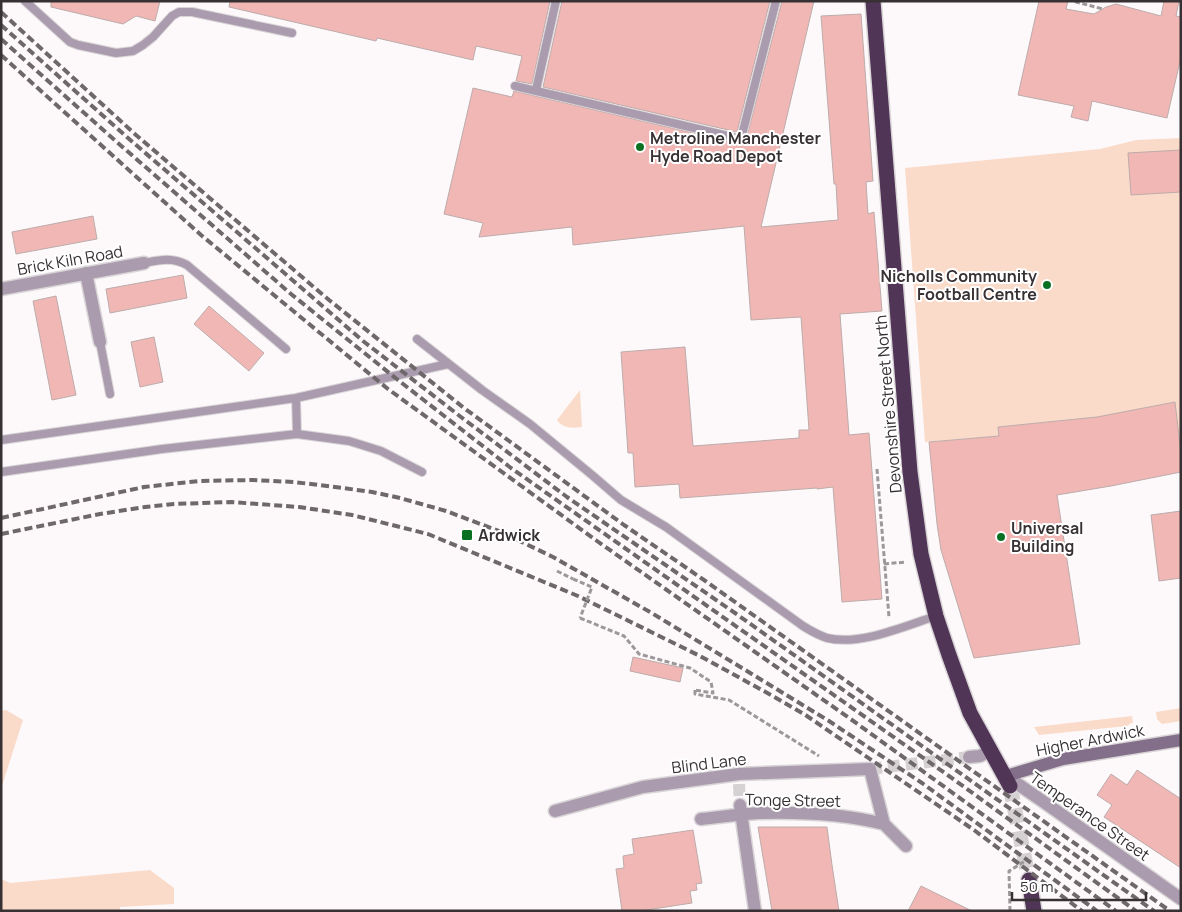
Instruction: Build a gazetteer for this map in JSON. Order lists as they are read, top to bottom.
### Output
{
  "streets": {
    "highway": ["Devonshire Street North"],
    "street": [
      "Brick Kiln Road",
      "Higher Ardwick",
      "Blind Lane",
      "Tonge Street",
      "Temperance Street"
    ]
  },
  "crossings": [
    ["Devonshire Street North", "Higher Ardwick"],
    ["Devonshire Street North", "Temperance Street"],
    ["Higher Ardwick", "Temperance Street"],
    ["Blind Lane", "Tonge Street"]
  ],
  "places": {
    "other": ["Metroline Manchester Hyde Road Depot", "Nicholls Community Football Centre", "Universal Building"],
    "transit": ["Ardwick"]
  },
  "scale_bar": "50 m"
}
